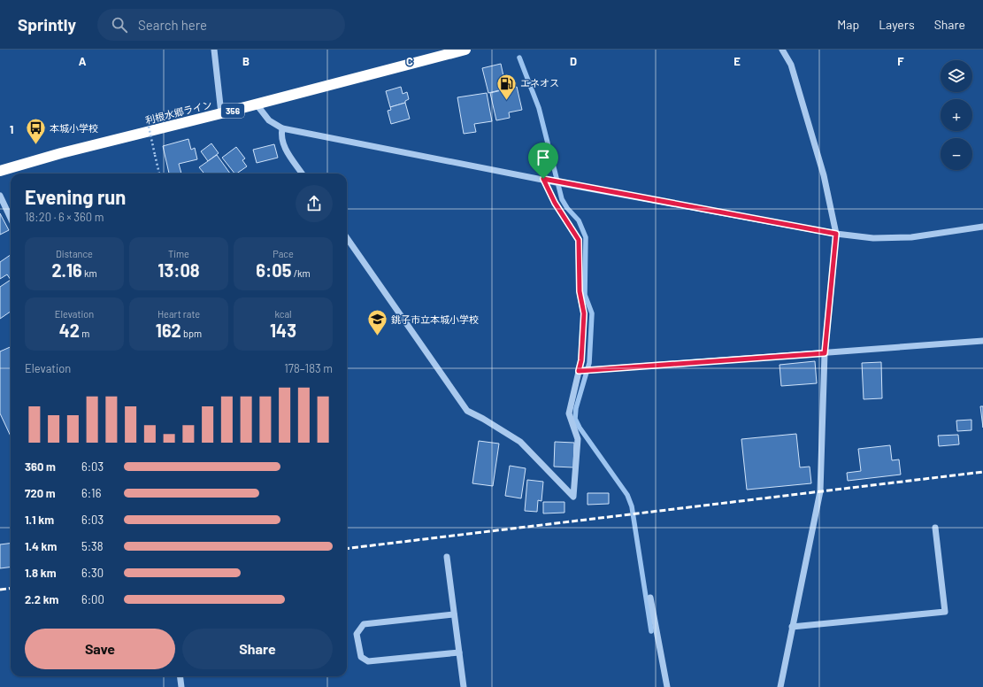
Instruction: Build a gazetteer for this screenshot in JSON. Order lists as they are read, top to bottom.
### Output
{
  "streets": {
    "highway": ["356", "利根水郷ライン"]
  },
  "places": {
    "fuel station": ["エネオス"],
    "bus stop": ["本城小学校"],
    "school or university": ["銚子市立本城小学校"]
  },
  "page": {
    "header": "Sprintly",
    "search": "Search here",
    "nav": ["Map", "Layers", "Share"],
    "map_buttons": ["+", "−"],
    "heading": ["Evening run", "18:20 · 6 × 360 m"],
    "stats": [
      ["Distance", "2.16 km"],
      ["Time", "13:08"],
      ["Pace", "6:05 /km"],
      ["Elevation", "42 m"],
      ["Heart rate", "162 bpm"],
      ["kcal", "143"]
    ],
    "chart": ["Elevation", "178–183 m"],
    "list": [
      {
        "name": "360 m",
        "note": "6:03"
      },
      {
        "name": "720 m",
        "note": "6:16"
      },
      {
        "name": "1.1 km",
        "note": "6:03"
      },
      {
        "name": "1.4 km",
        "note": "5:38"
      },
      {
        "name": "1.8 km",
        "note": "6:30"
      },
      {
        "name": "2.2 km",
        "note": "6:00"
      }
    ],
    "buttons": ["Save", "Share"]
  },
  "grid": {
    "columns": [
      "A",
      "B",
      "C",
      "D",
      "E",
      "F"
    ],
    "rows": ["1"]
  }
}
